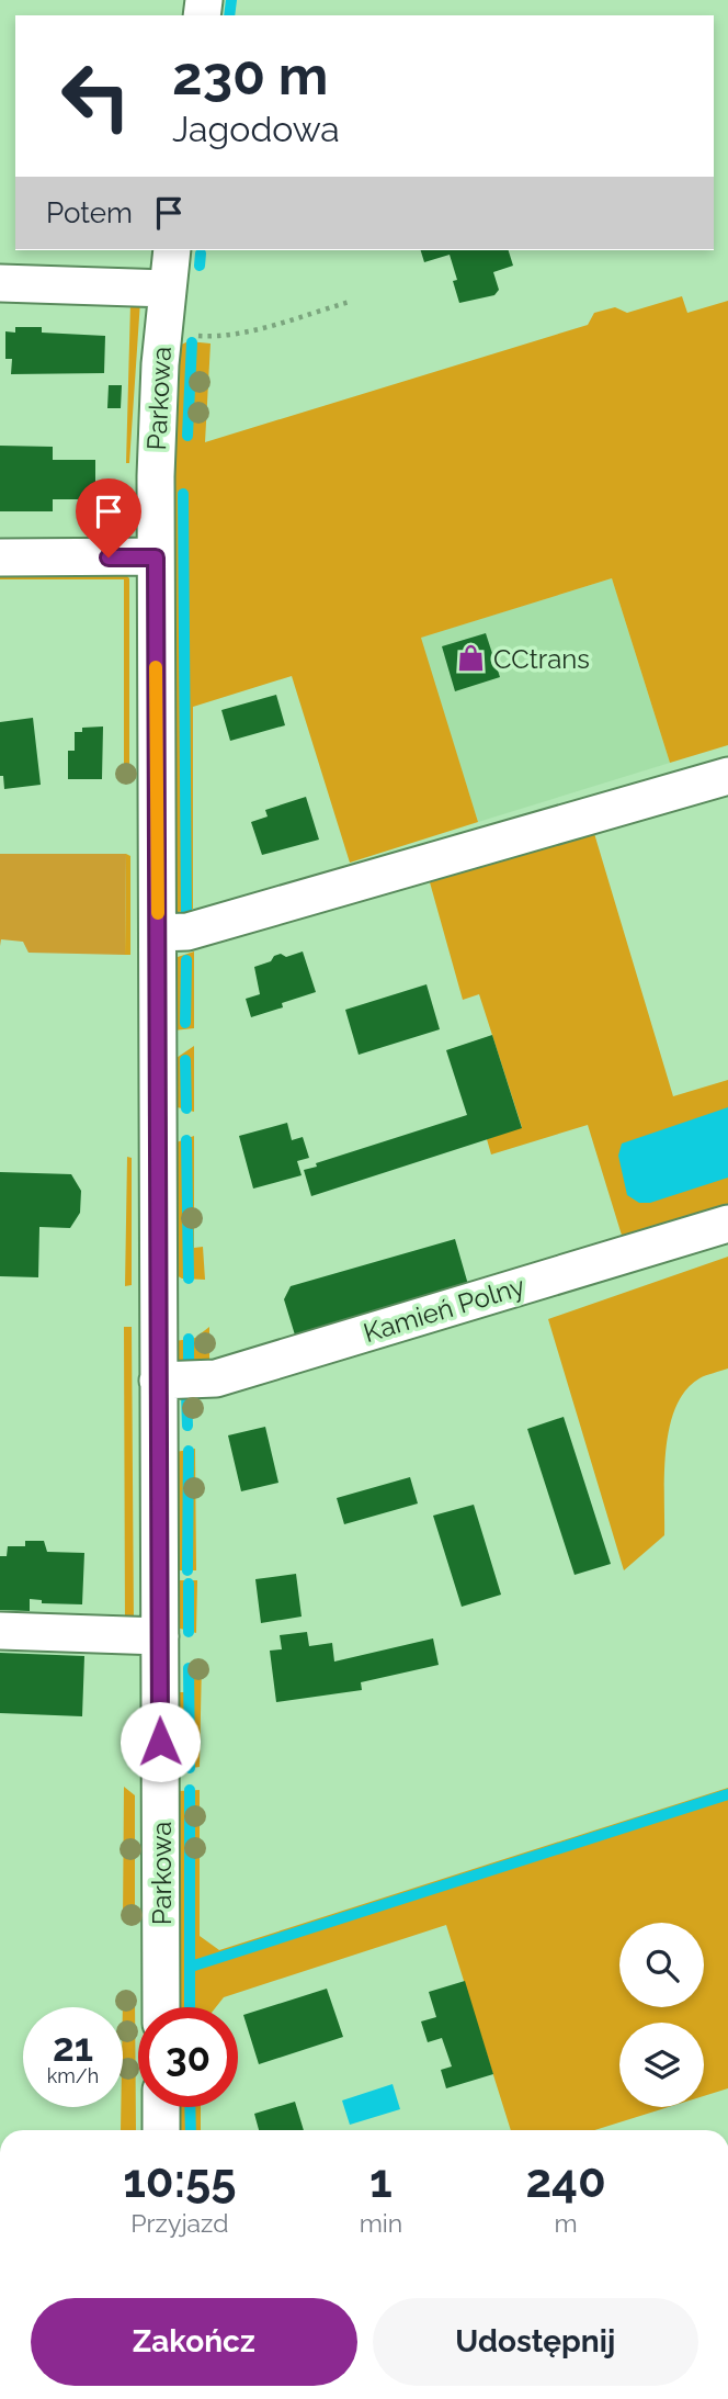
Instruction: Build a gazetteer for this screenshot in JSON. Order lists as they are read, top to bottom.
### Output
{
  "streets": {
    "street": ["Parkowa", "Kamień Polny"]
  },
  "crossings": [
    ["Parkowa", "Kamień Polny"]
  ],
  "places": {
    "shop": ["CCtrans"]
  },
  "page": {
    "turn": ["230 m", "Jagodowa"],
    "then": "Potem",
    "speed": "21 km/h",
    "limit": "30",
    "eta": [
      "10:55",
      "Przyjazd",
      "1",
      "min",
      "240",
      "m"
    ],
    "buttons": ["Zakończ", "Udostępnij"]
  }
}
